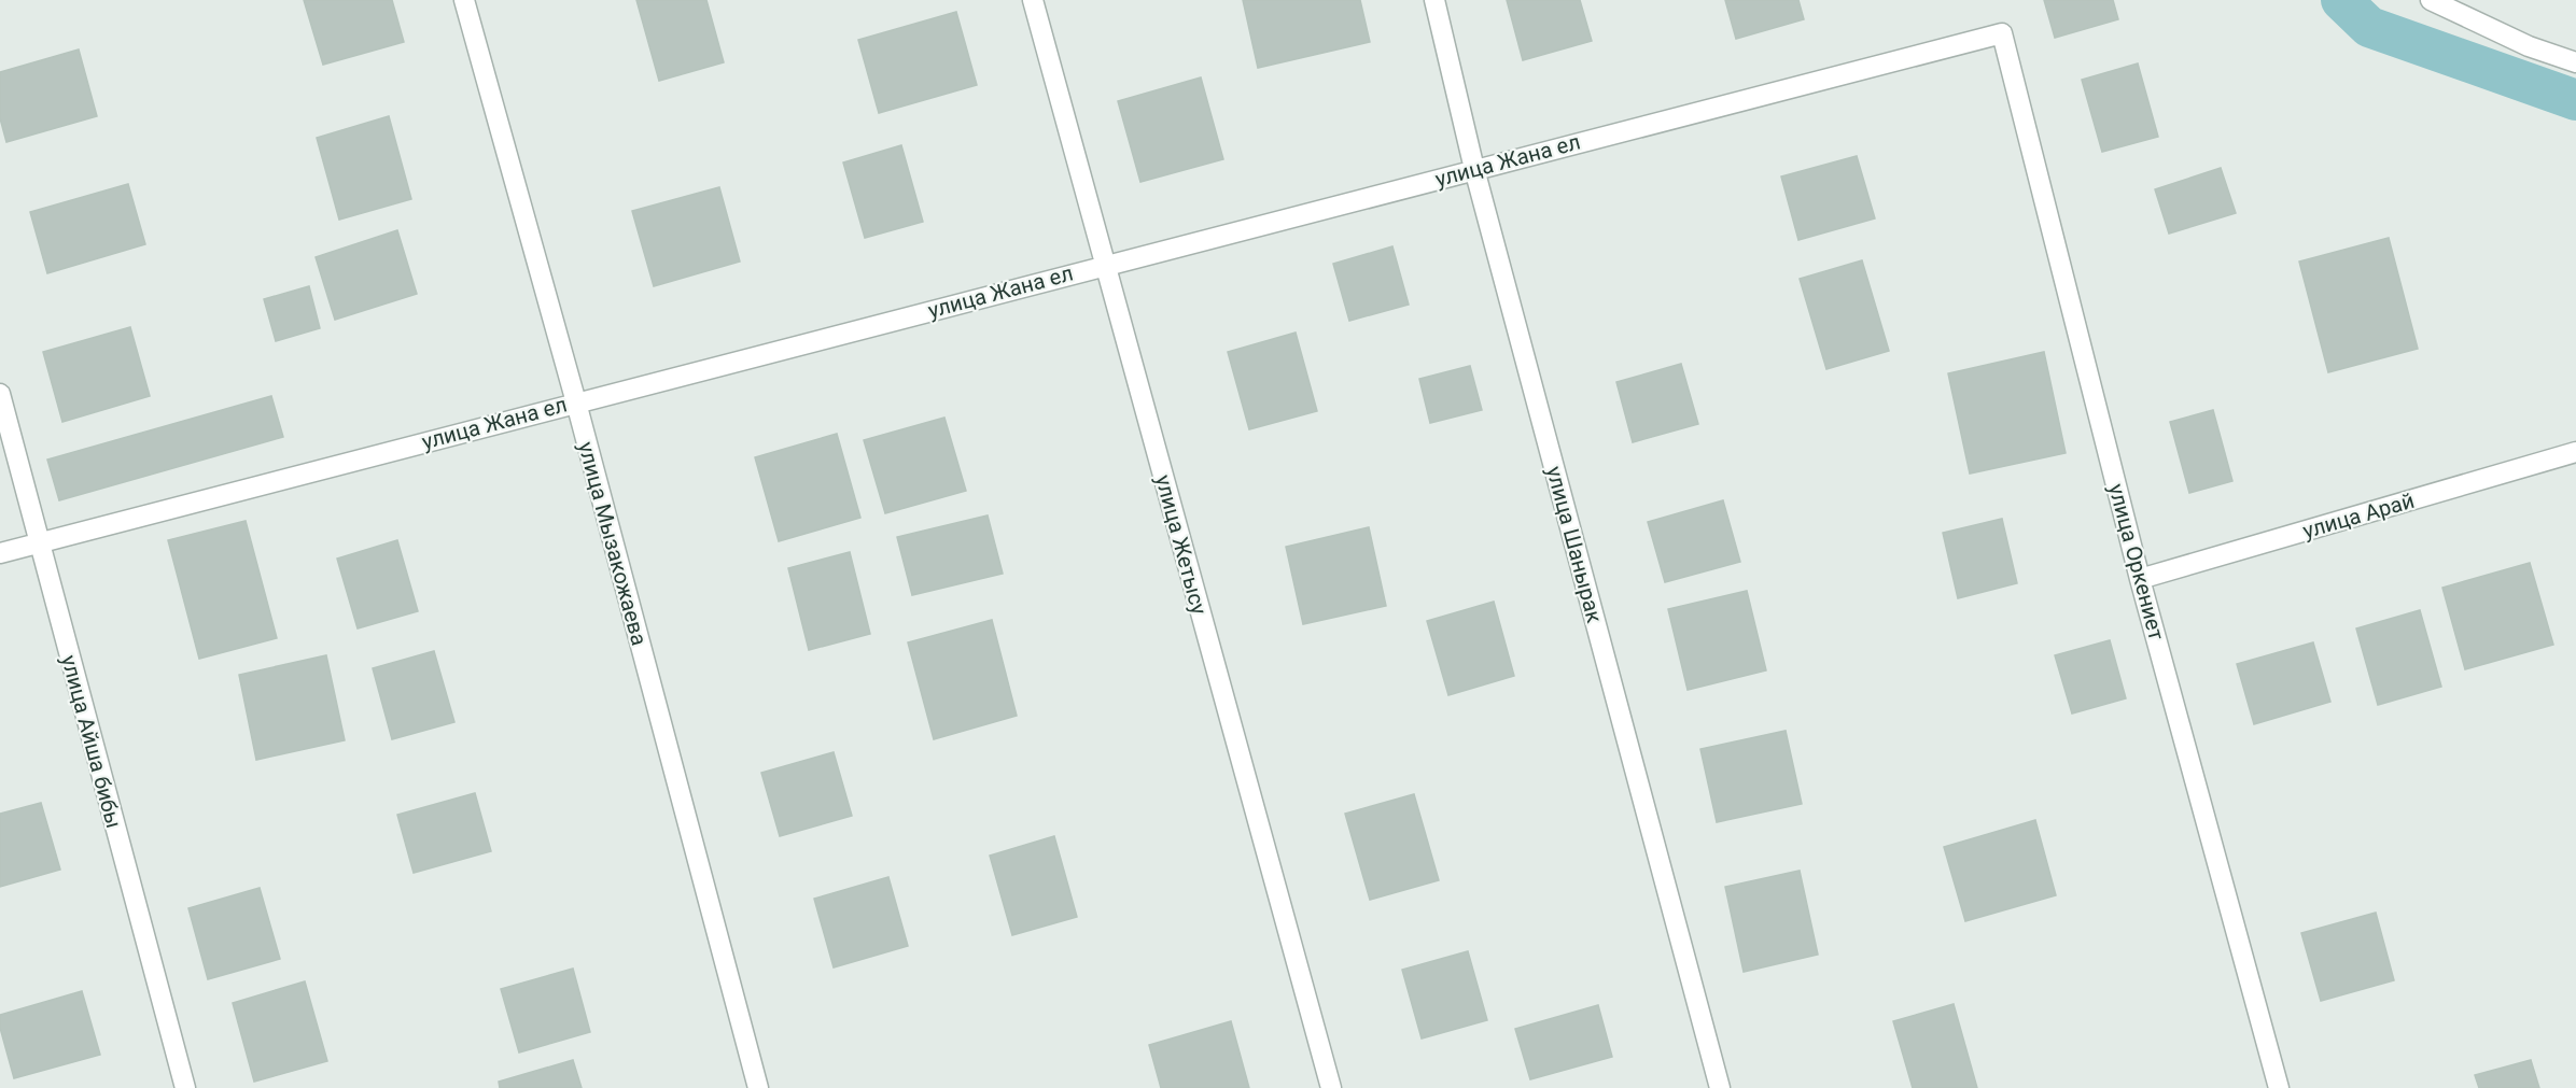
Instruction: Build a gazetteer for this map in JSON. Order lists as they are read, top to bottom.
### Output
{
  "streets": {
    "street": [
      "улица Жана ел",
      "улица Арай",
      "улица Мызакожаева",
      "улица Жетысу",
      "улица Шанырак",
      "улица Оркениет",
      "улица Айша бибы"
    ]
  },
  "crossings": [
    ["улица Жана ел", "улица Мызакожаева"],
    ["улица Жана ел", "улица Жетысу"],
    ["улица Жана ел", "улица Шанырак"],
    ["улица Жана ел", "улица Оркениет"],
    ["улица Жана ел", "улица Айша бибы"],
    ["улица Арай", "улица Оркениет"]
  ]
}
